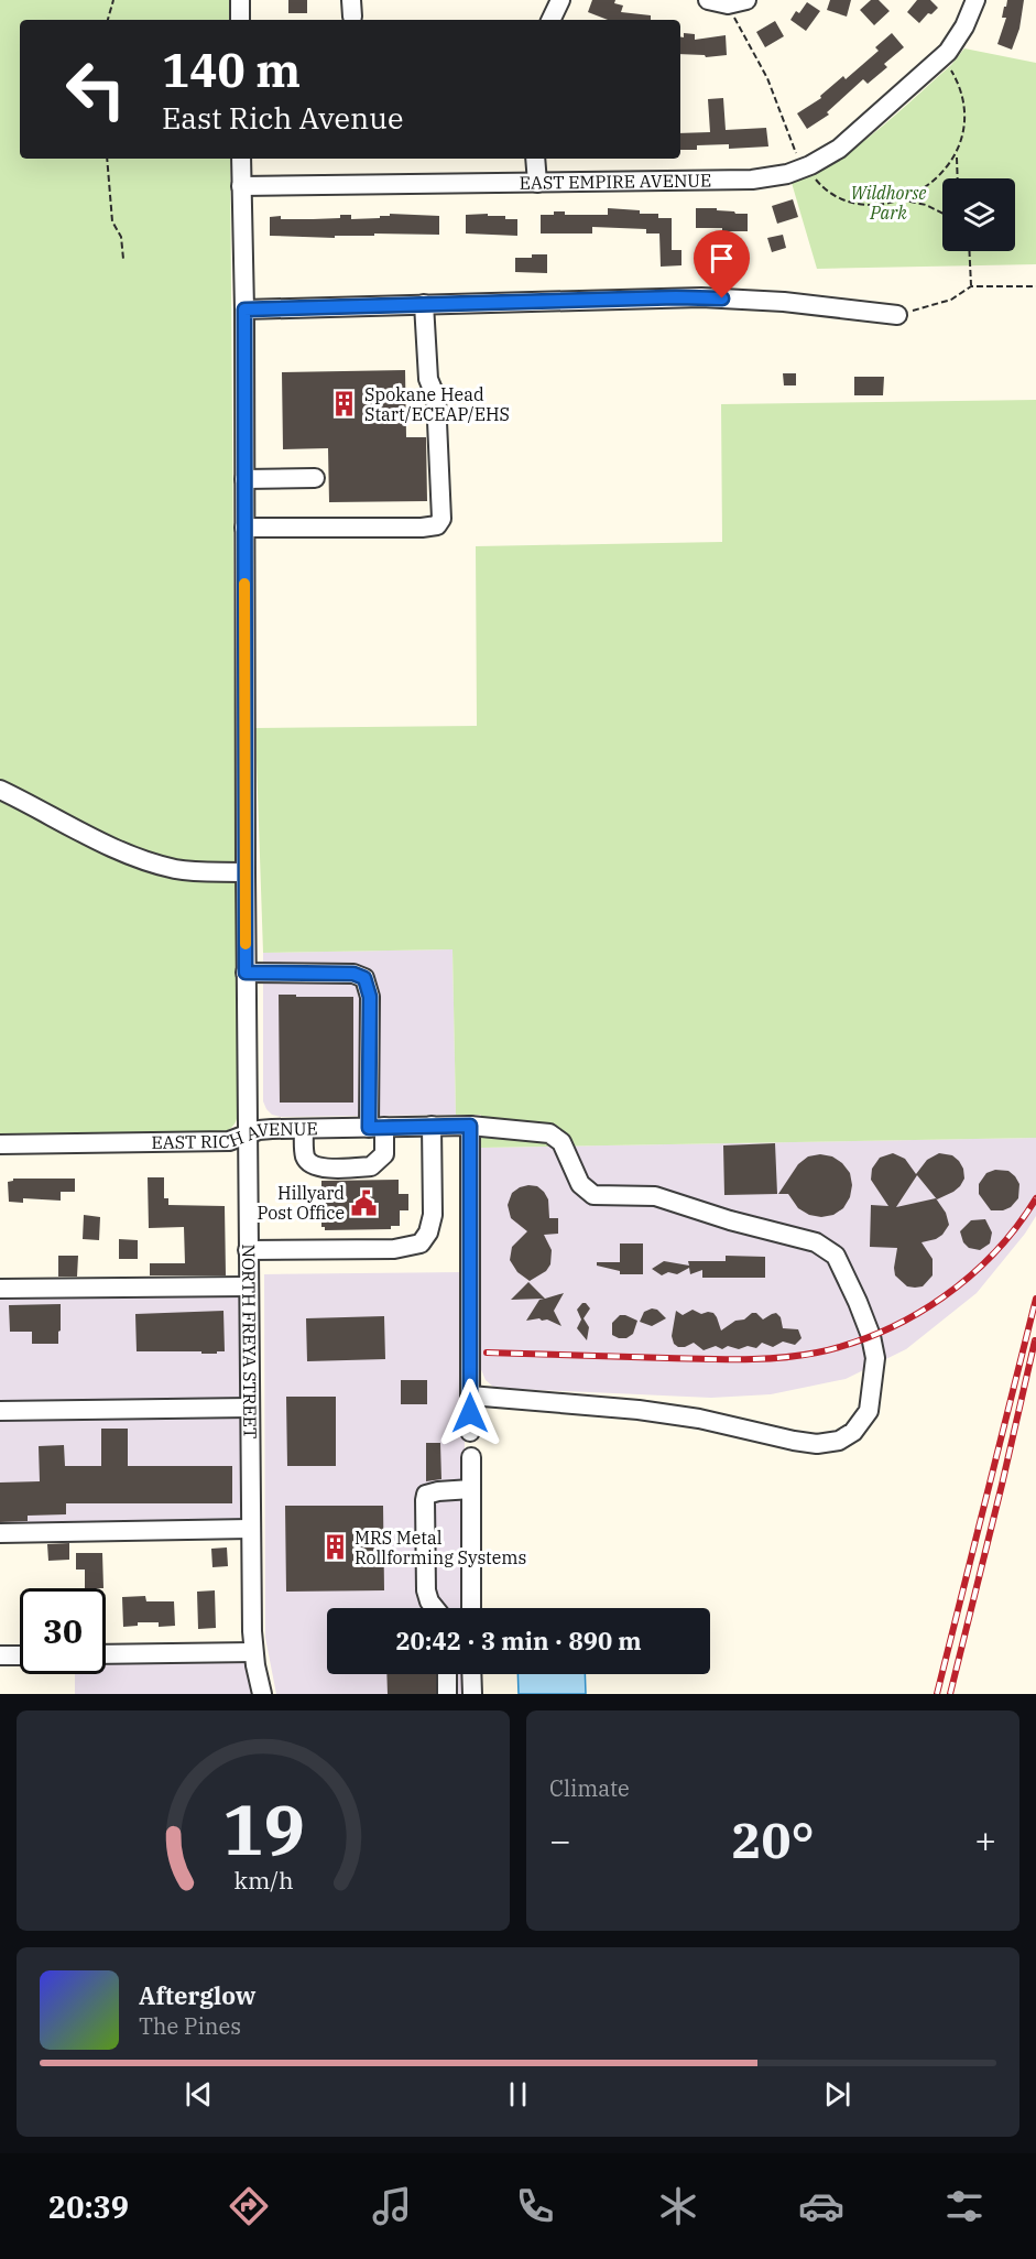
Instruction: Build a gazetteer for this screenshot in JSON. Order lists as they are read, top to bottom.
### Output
{
  "streets": {
    "street": ["EAST EMPIRE AVENUE", "EAST RICH AVENUE", "NORTH FREYA STREET"]
  },
  "crossings": [
    ["EAST EMPIRE AVENUE", "NORTH FREYA STREET"],
    ["EAST RICH AVENUE", "NORTH FREYA STREET"]
  ],
  "parks": ["Wildhorse Park"],
  "places": {
    "building": ["Spokane Head Start/ECEAP/EHS", "MRS Metal Rollforming Systems"],
    "public building": ["Hillyard Post Office"]
  },
  "page": {
    "turn": ["140 m", "East Rich Avenue"],
    "limit": "30",
    "trip": "20:42 · 3 min · 890 m",
    "tile": "Climate",
    "heat": ["−", "20°", "+"],
    "song": ["Afterglow", "The Pines"],
    "tabs": "20:39",
    "gauge": ["19", "km/h"]
  }
}
